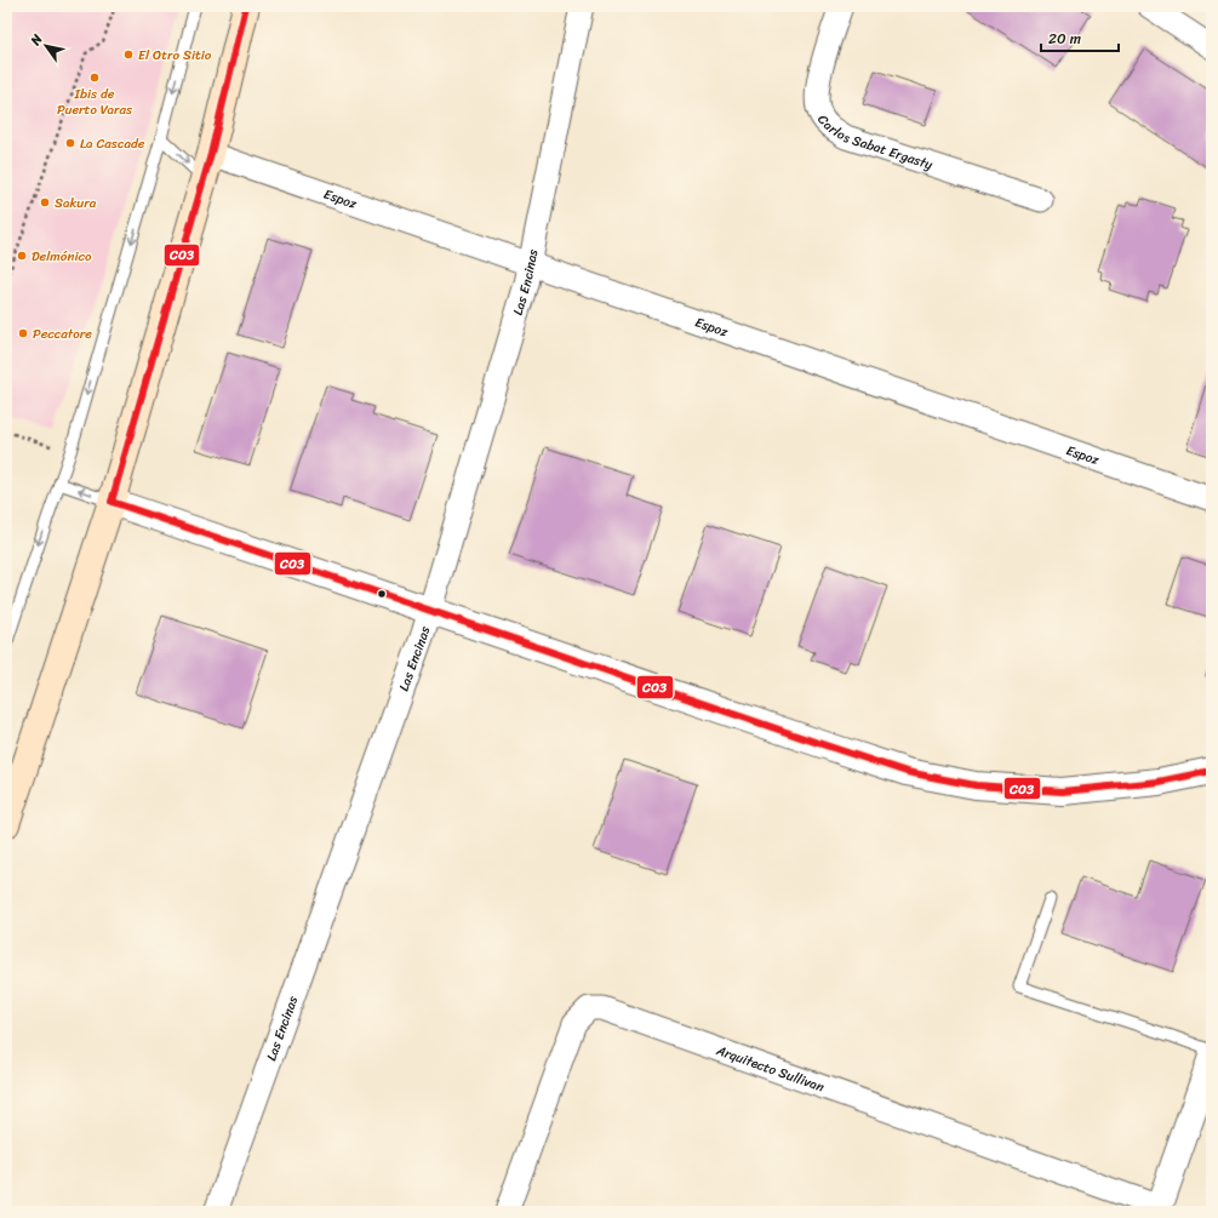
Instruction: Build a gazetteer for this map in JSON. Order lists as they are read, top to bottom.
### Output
{
  "streets": {
    "street": [
      "Carlos Sabat Ergasty",
      "Espoz",
      "Las Encinas",
      "Arquitecto Sullivan"
    ]
  },
  "crossings": [
    ["Espoz", "Las Encinas"]
  ],
  "places": [
    "El Otro Sitio",
    "Ibis de Puerto Varas",
    "La Cascade",
    "Sakura",
    "Delmónico",
    "Peccatore"
  ],
  "lines": ["transit line C03"],
  "scale_bar": "20 m",
  "north": "top left"
}
